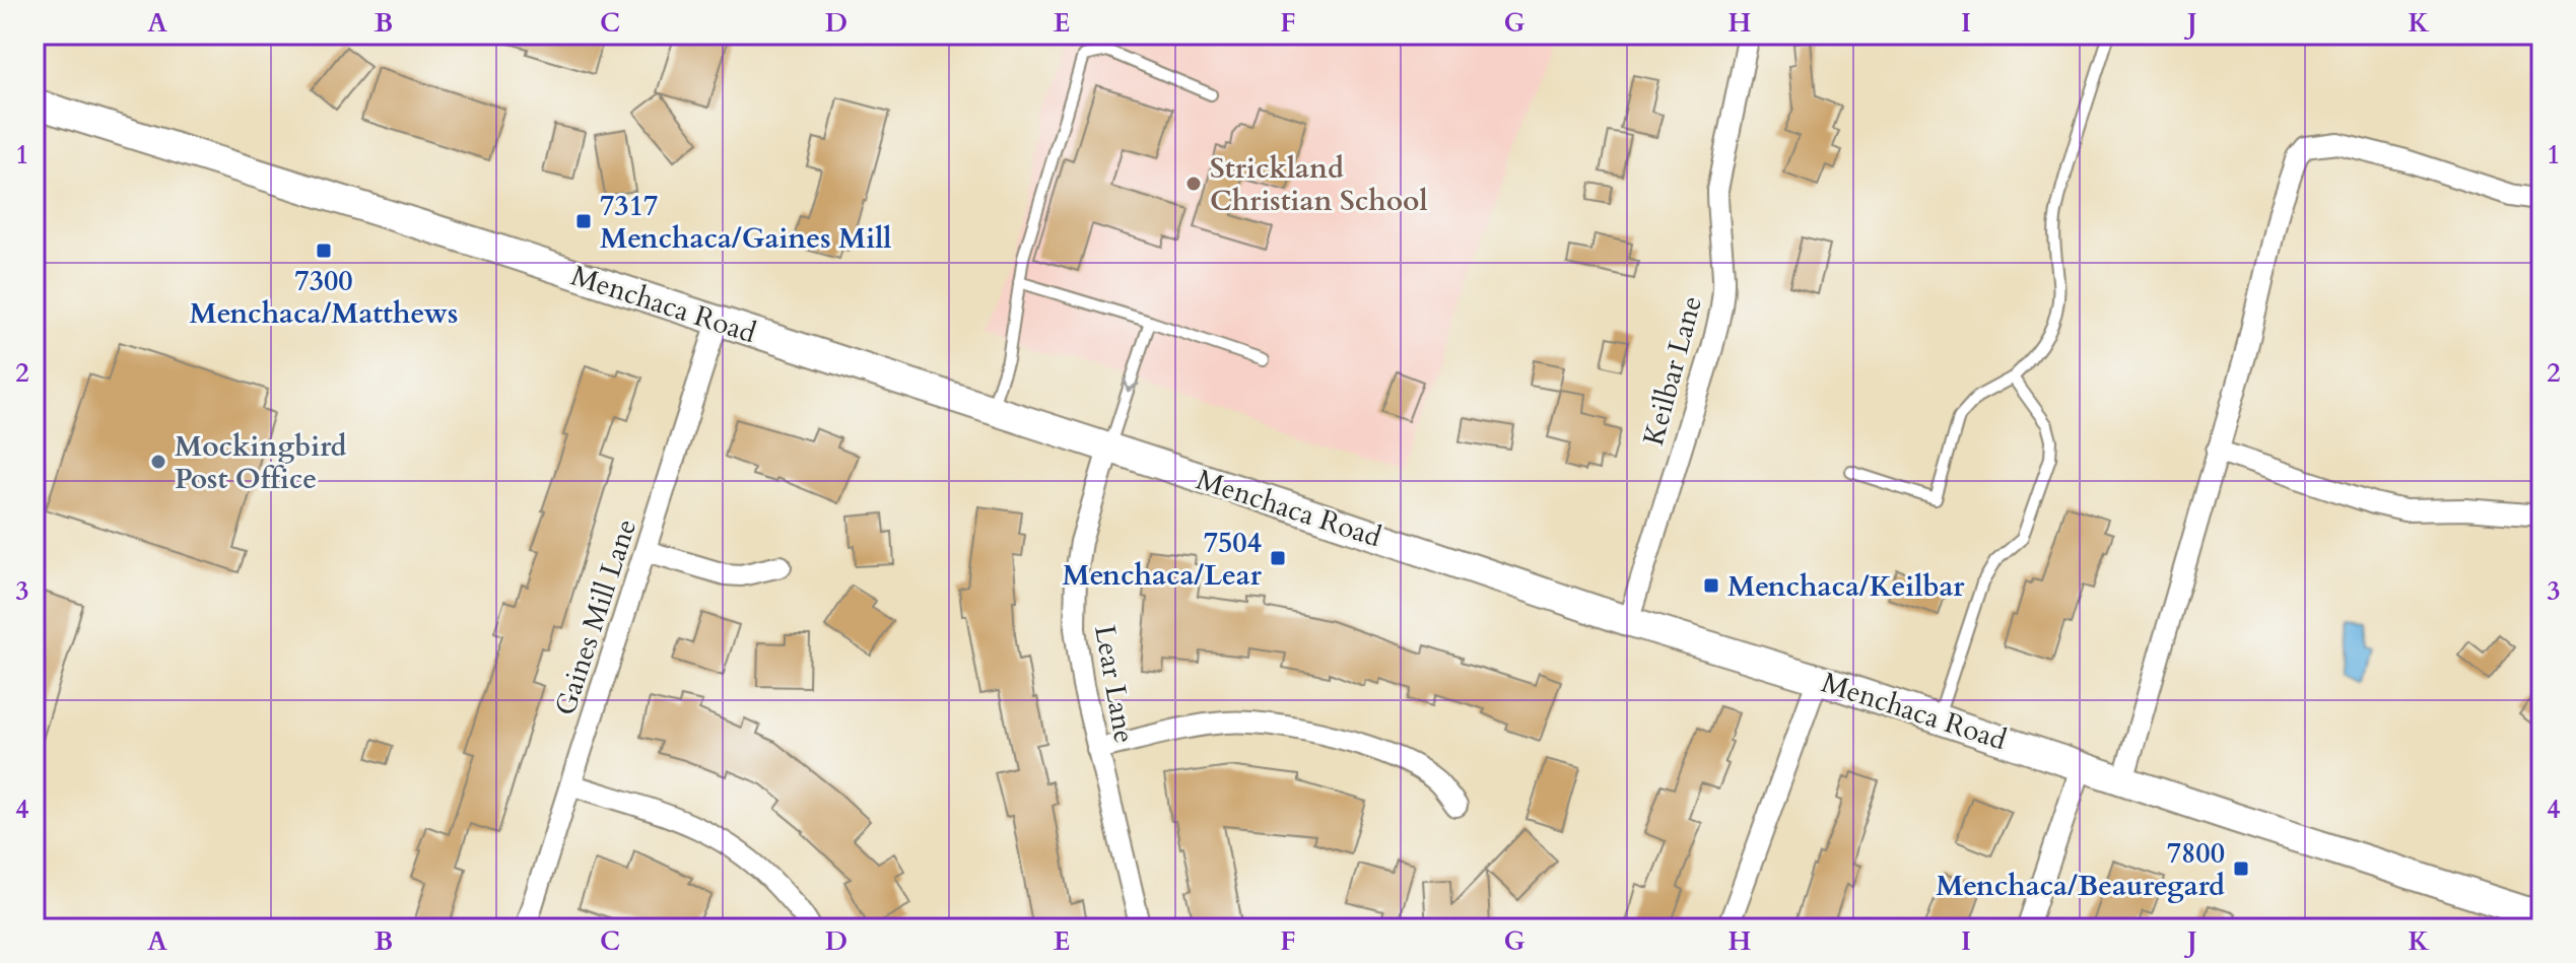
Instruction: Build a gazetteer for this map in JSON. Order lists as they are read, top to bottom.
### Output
{
  "streets": {
    "main road": ["Menchaca Road"],
    "street": ["Keilbar Lane", "Gaines Mill Lane", "Lear Lane"]
  },
  "crossings": [
    ["Menchaca Road", "Keilbar Lane"],
    ["Menchaca Road", "Gaines Mill Lane"],
    ["Menchaca Road", "Lear Lane"]
  ],
  "places": {
    "other": ["Strickland Christian School", "Mockingbird Post Office"],
    "transit": [
      "7317 Menchaca/Gaines Mill",
      "7300 Menchaca/Matthews",
      "7504 Menchaca/Lear",
      "Menchaca/Keilbar",
      "7800 Menchaca/Beauregard"
    ]
  },
  "grid": {
    "columns": [
      "A",
      "B",
      "C",
      "D",
      "E",
      "F",
      "G",
      "H",
      "I",
      "J",
      "K"
    ],
    "rows": [
      "1",
      "2",
      "3",
      "4"
    ]
  }
}
